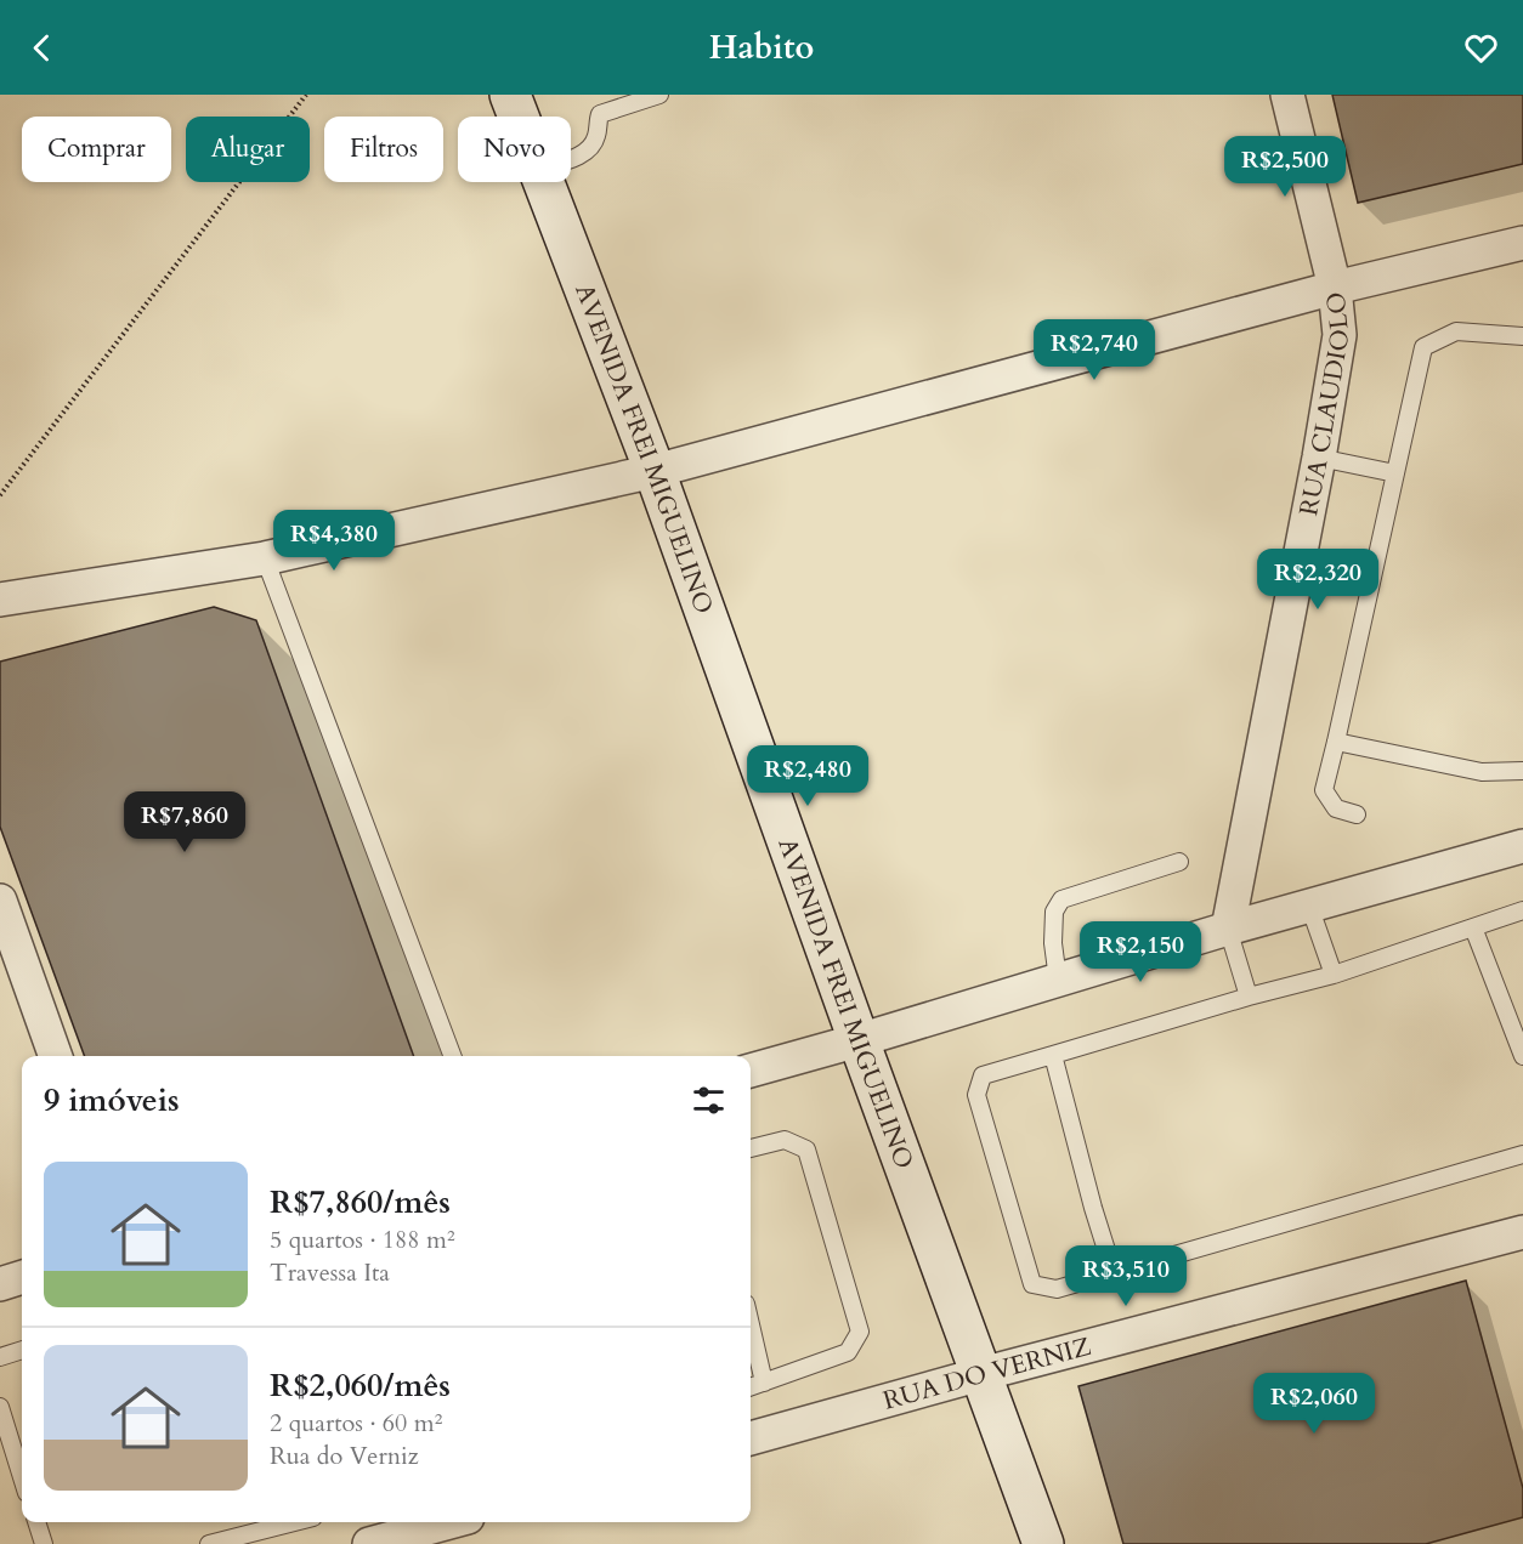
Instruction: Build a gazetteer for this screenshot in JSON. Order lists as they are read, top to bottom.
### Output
{
  "streets": {
    "main road": ["AVENIDA FREI MIGUELINO"],
    "street": ["RUA CLAUDIOLO", "RUA DO VERNIZ"]
  },
  "crossings": [
    ["AVENIDA FREI MIGUELINO", "RUA DO VERNIZ"]
  ],
  "page": {
    "header": "Habito",
    "chip": [
      "Comprar",
      "Alugar",
      "Filtros",
      "Novo"
    ],
    "price": [
      "R$2,500",
      "R$2,740",
      "R$4,380",
      "R$2,320",
      "R$2,480",
      "R$7,860",
      "R$2,150",
      "R$3,510",
      "R$2,060"
    ],
    "heading": "9 imóveis",
    "list": [
      {
        "name": "R$7,860/mês",
        "note": "5 quartos · 188 m² · Travessa Ita"
      },
      {
        "name": "R$2,060/mês",
        "note": "2 quartos · 60 m² · Rua do Verniz"
      }
    ]
  }
}
